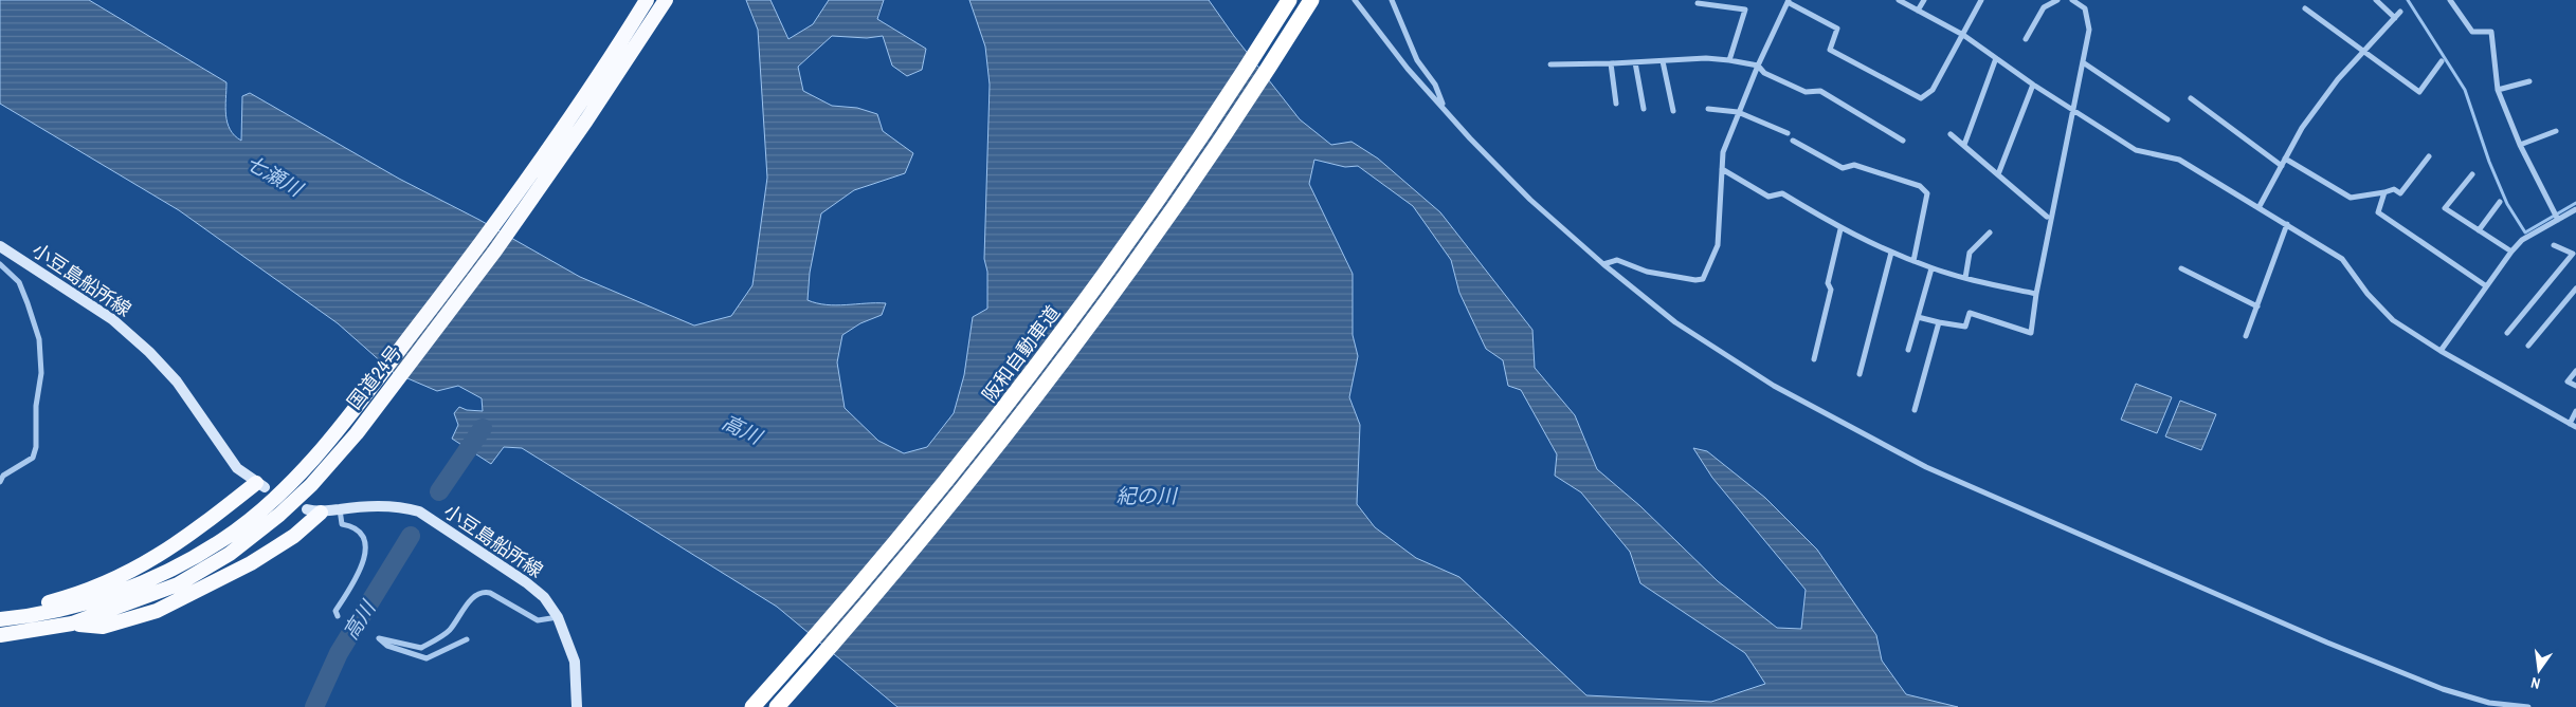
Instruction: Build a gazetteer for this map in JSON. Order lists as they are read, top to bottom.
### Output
{
  "streets": {
    "highway": ["阪和自動車道", "国道24号"],
    "main road": ["小豆島船所線"]
  },
  "water": ["七瀬川", "高川", "紀の川"],
  "north": "bottom"
}
